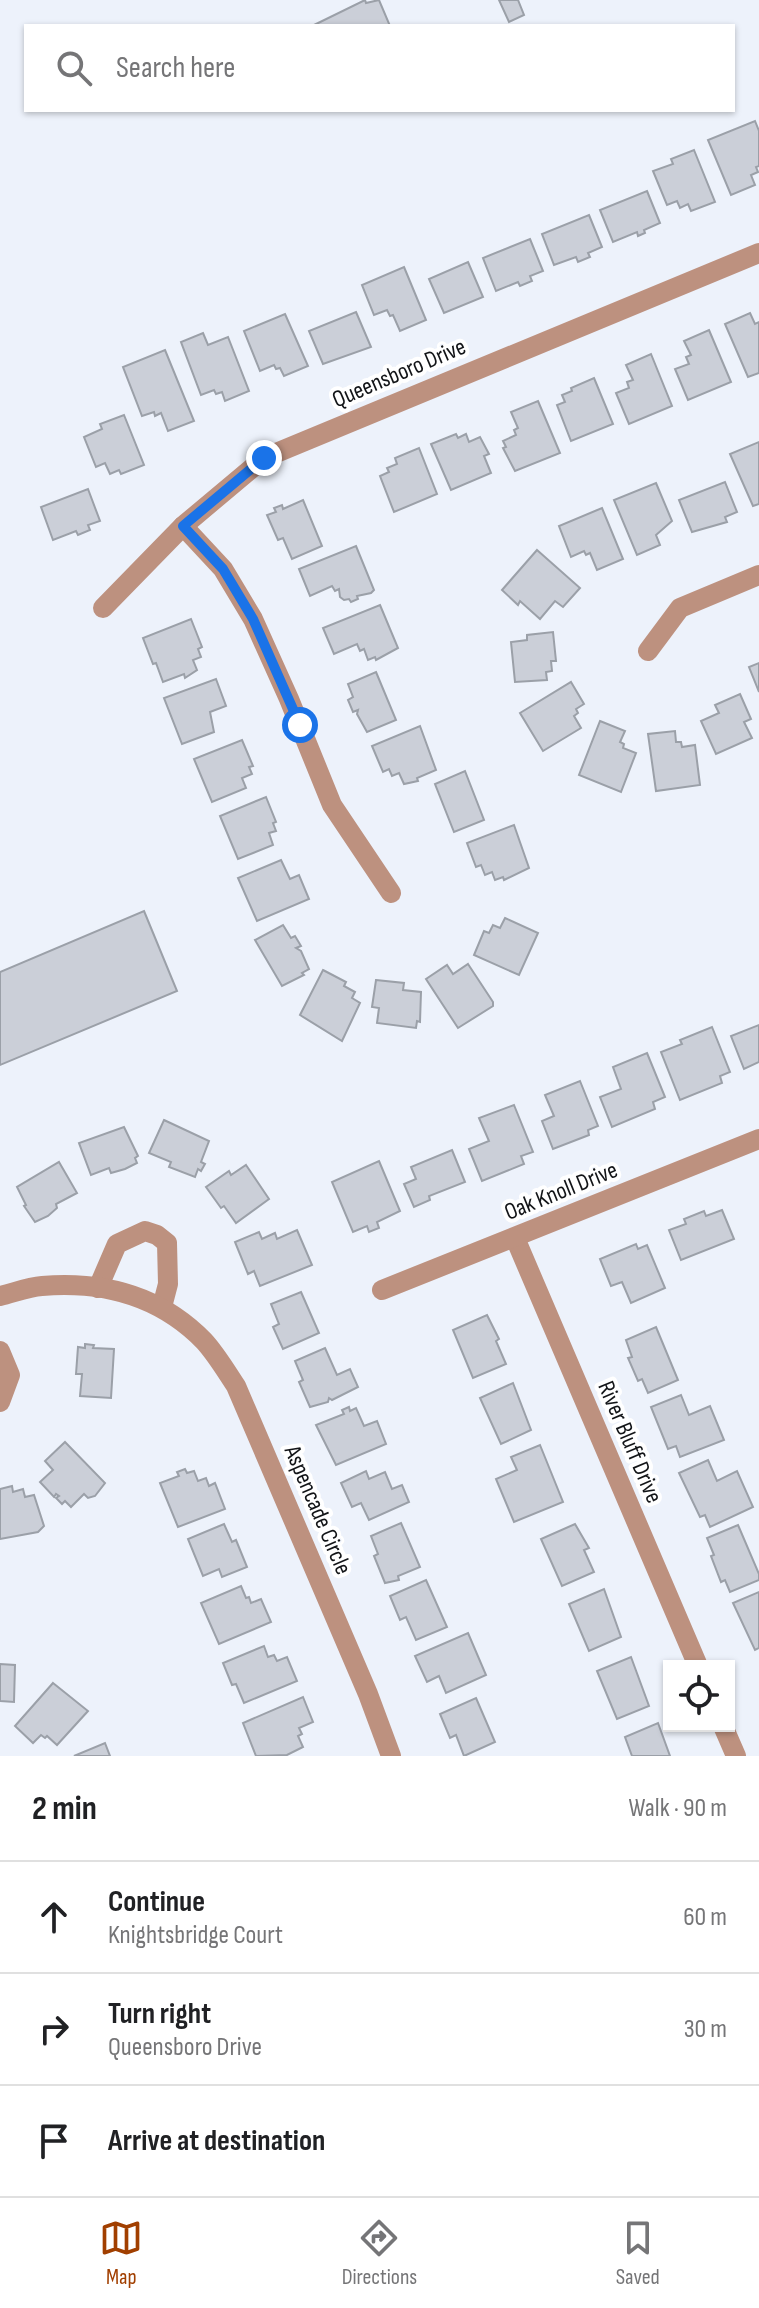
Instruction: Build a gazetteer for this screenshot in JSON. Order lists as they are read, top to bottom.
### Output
{
  "streets": {
    "street": [
      "Queensboro Drive",
      "Oak Knoll Drive",
      "River Bluff Drive",
      "Aspencade Circle"
    ]
  },
  "crossings": [
    ["Oak Knoll Drive", "River Bluff Drive"]
  ],
  "page": {
    "search": "Search here",
    "heading": ["2 min", "Walk · 90 m"],
    "list": [
      ["Continue", "Knightsbridge Court", "60 m"],
      ["Turn right", "Queensboro Drive", "30 m"],
      "Arrive at destination"
    ],
    "nav": ["Map", "Directions", "Saved"]
  }
}
